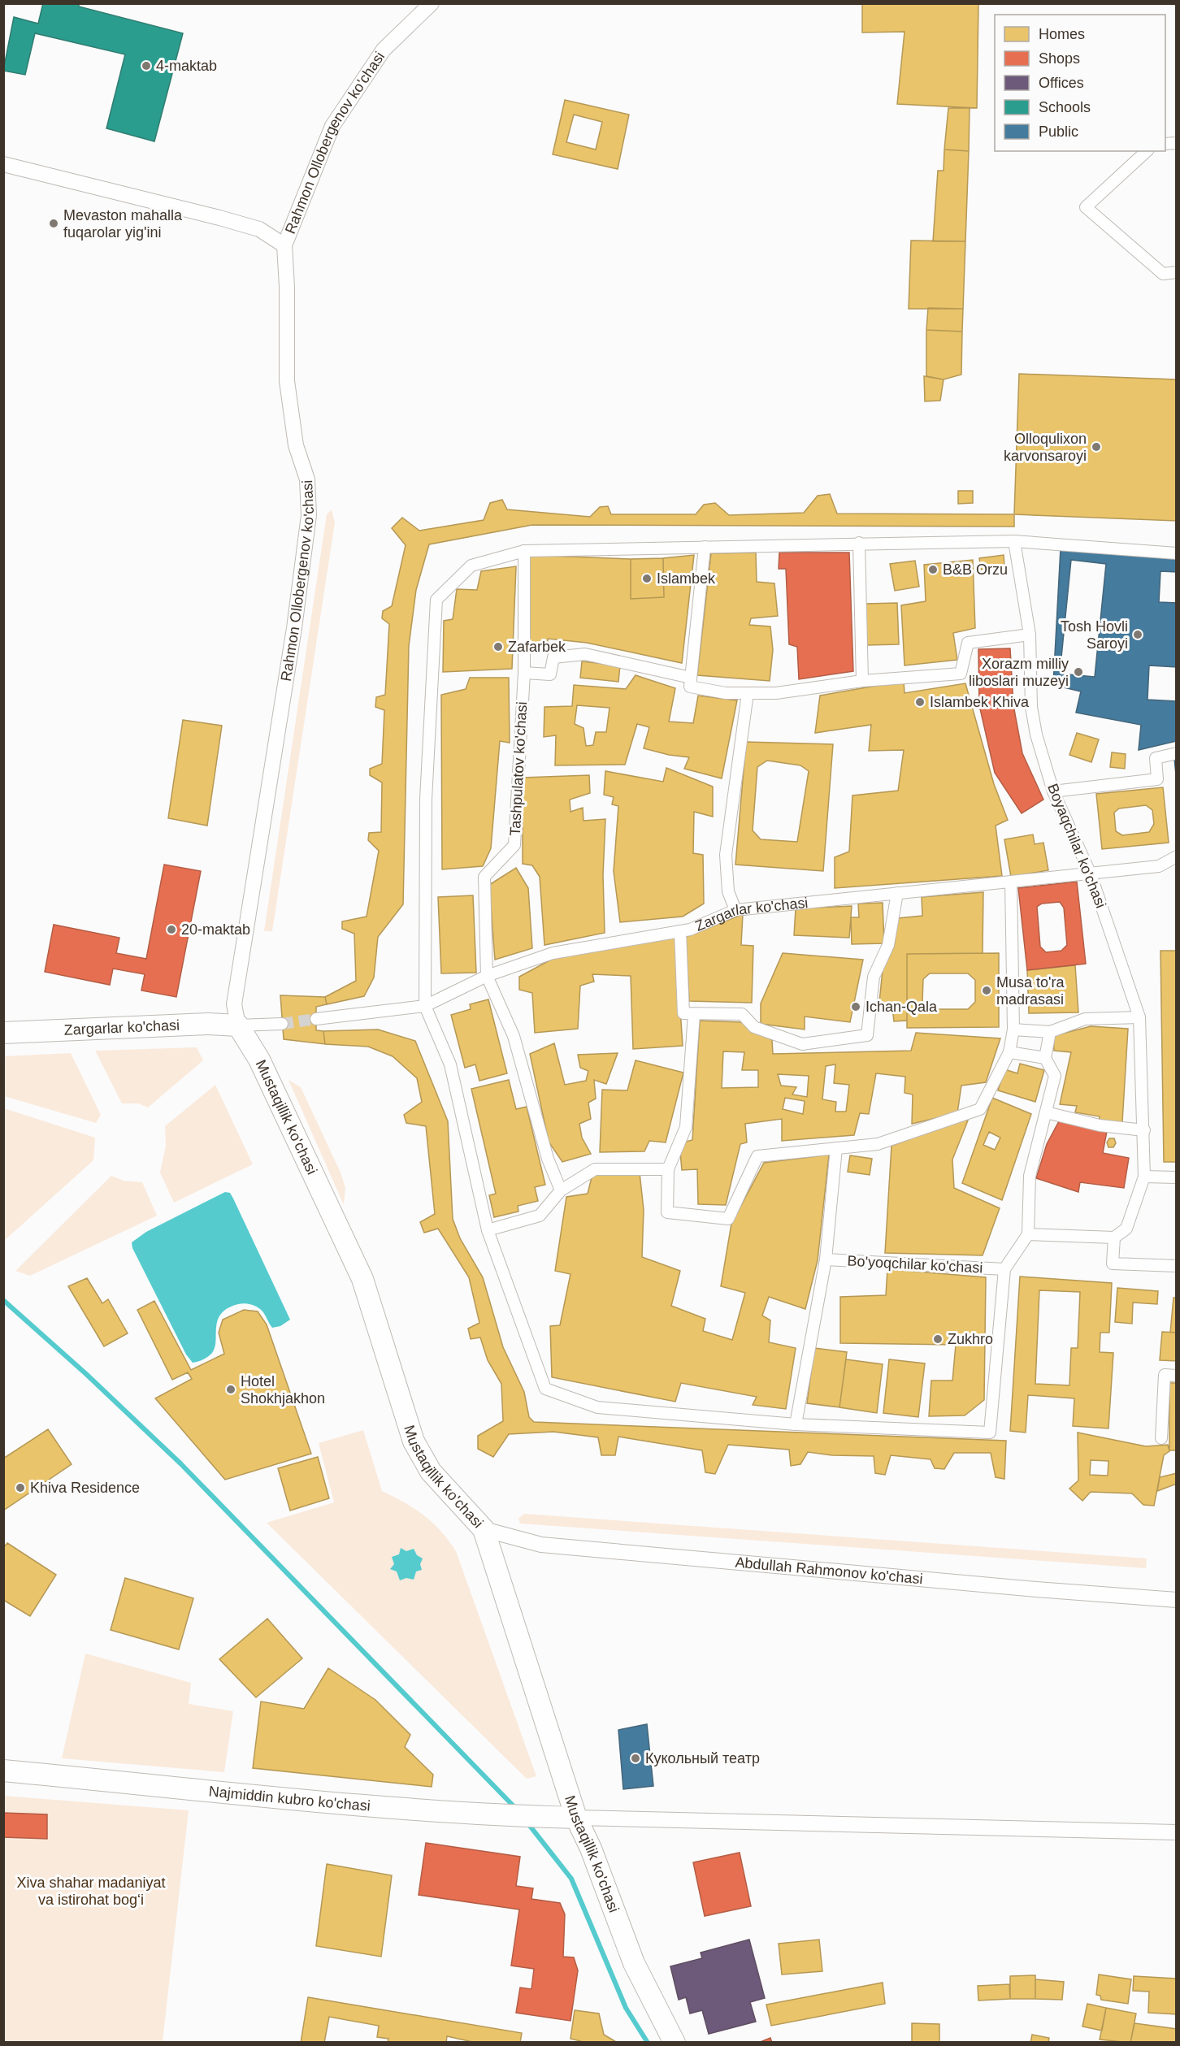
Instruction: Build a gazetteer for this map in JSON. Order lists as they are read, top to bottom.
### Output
{
  "streets": {
    "main road": ["Zargarlar ko'chasi", "Mustaqillik ko'chasi", "Najmiddin kubro ko'chasi"],
    "street": [
      "Rahmon Ollobergenov ko'chasi",
      "Tashpulatov ko'chasi",
      "Boyaqchilar ko'chasi",
      "Bo'yoqchilar ko'chasi",
      "Abdullah Rahmonov ko'chasi"
    ]
  },
  "crossings": [
    ["Rahmon Ollobergenov ko'chasi", "Zargarlar ko'chasi"],
    ["Rahmon Ollobergenov ko'chasi", "Mustaqillik ko'chasi"],
    ["Tashpulatov ko'chasi", "Zargarlar ko'chasi"],
    ["Boyaqchilar ko'chasi", "Zargarlar ko'chasi"],
    ["Zargarlar ko'chasi", "Mustaqillik ko'chasi"],
    ["Mustaqillik ko'chasi", "Abdullah Rahmonov ko'chasi"],
    ["Mustaqillik ko'chasi", "Najmiddin kubro ko'chasi"]
  ],
  "parks": ["Xiva shahar madaniyat va istirohat bogʻi"],
  "places": [
    "4-maktab",
    "Mevaston mahalla fuqarolar yig'ini",
    "Olloqulixon karvonsaroyi",
    "B&B Orzu",
    "Islambek",
    "Tosh Hovli Saroyi",
    "Zafarbek",
    "Xorazm milliy liboslari muzeyi",
    "Islambek Khiva",
    "20-maktab",
    "Musa to'ra madrasasi",
    "Ichan-Qala",
    "Zukhro",
    "Hotel Shokhjakhon",
    "Khiva Residence",
    "Кукольный театр"
  ],
  "legend": [
    "Homes",
    "Shops",
    "Offices",
    "Schools",
    "Public"
  ]
}
